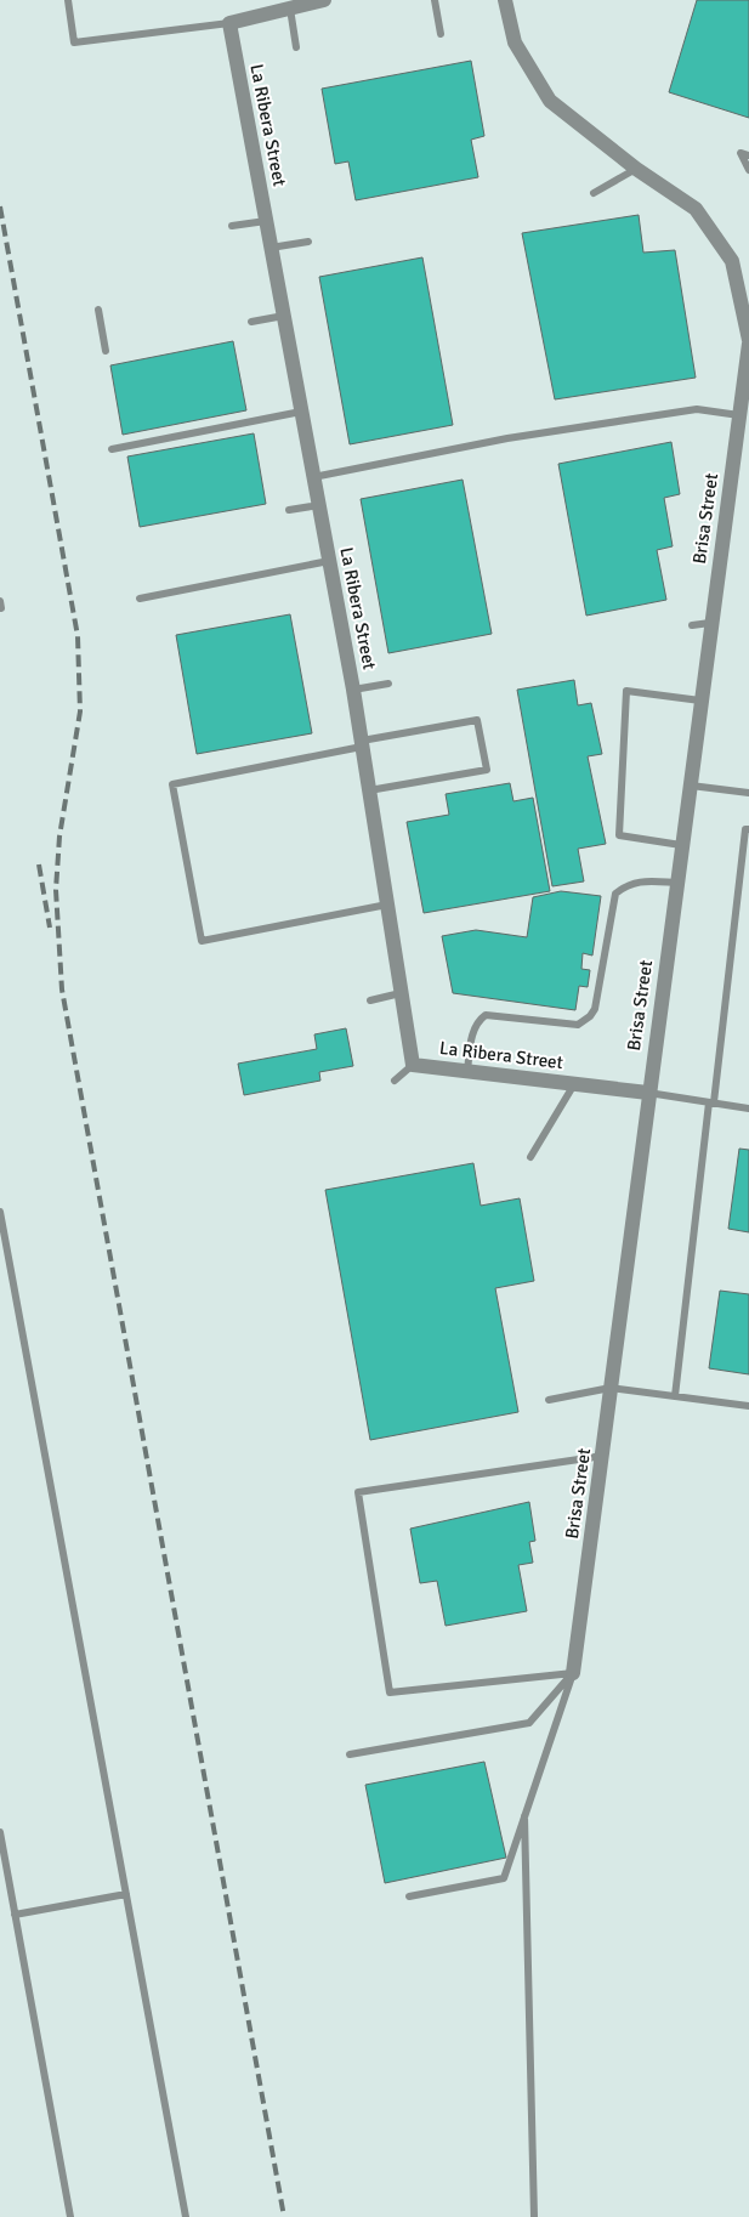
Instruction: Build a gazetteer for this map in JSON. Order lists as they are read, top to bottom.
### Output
{
  "streets": {
    "street": ["La Ribera Street", "Brisa Street"]
  },
  "crossings": [
    ["La Ribera Street", "Brisa Street"]
  ]
}
